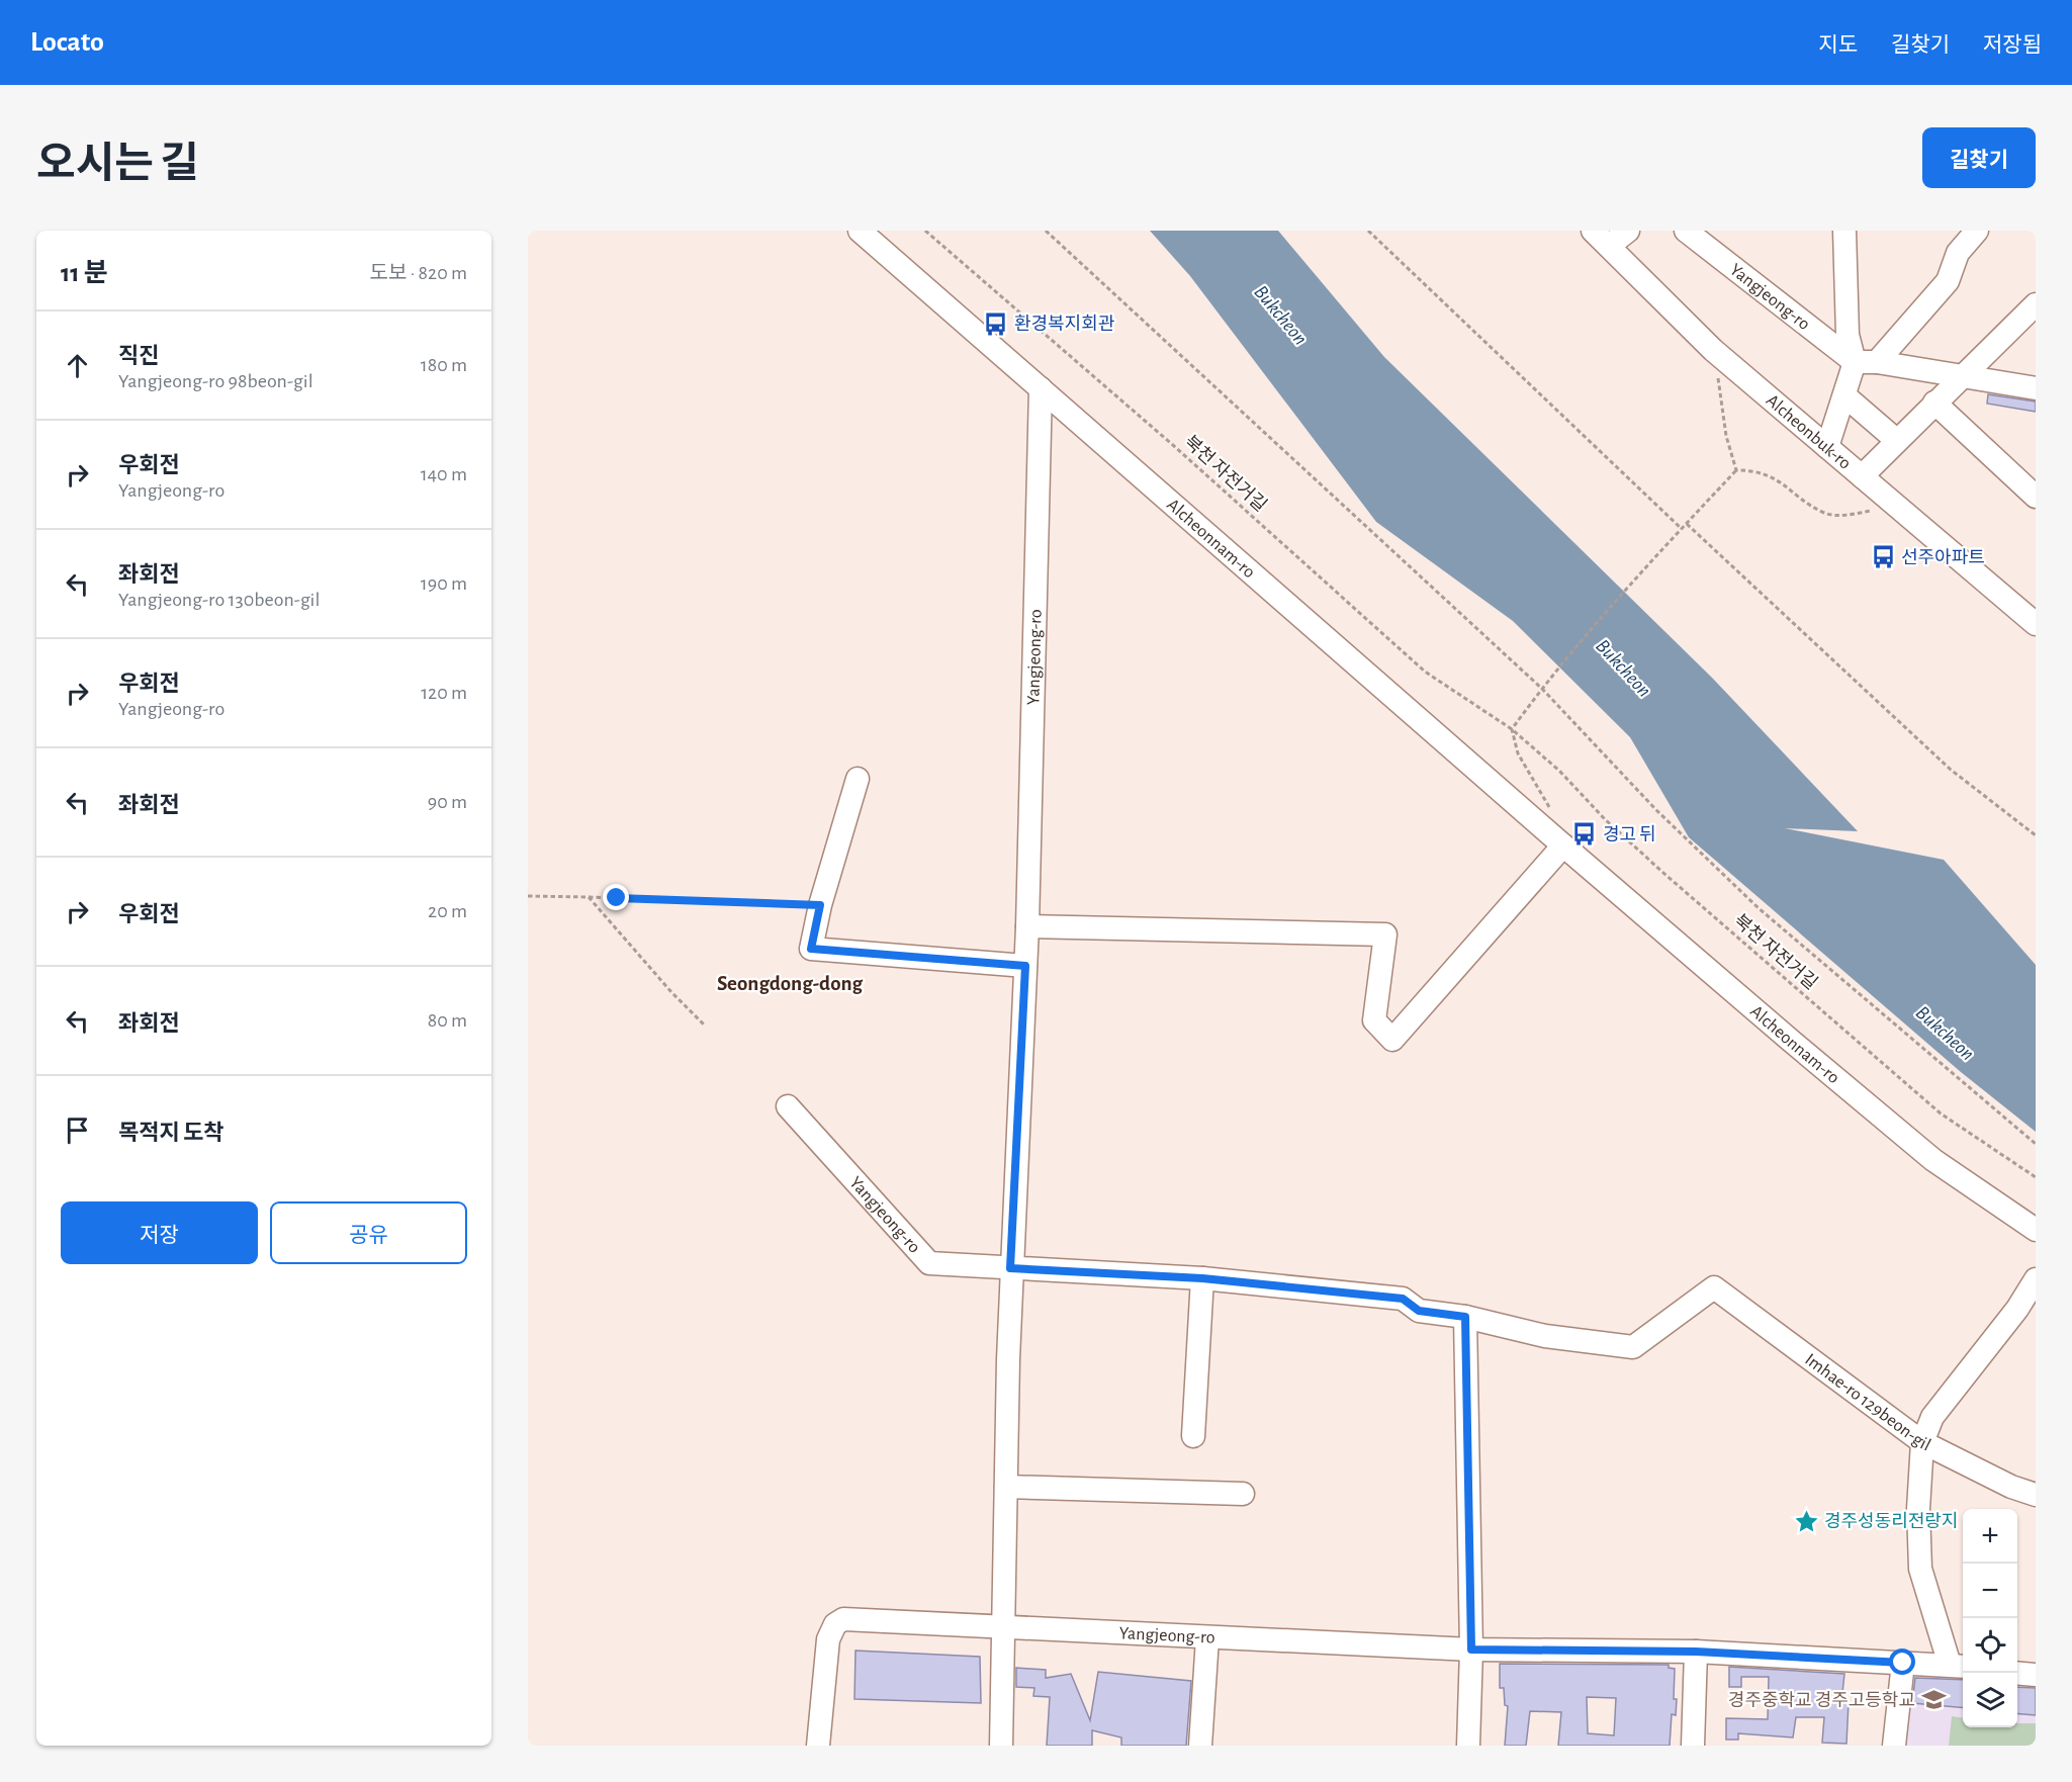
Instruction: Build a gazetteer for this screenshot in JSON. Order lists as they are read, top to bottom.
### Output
{
  "streets": {
    "street": [
      "Yangjeong-ro",
      "Alcheonbuk-ro",
      "Alcheonnam-ro",
      "Imhae-ro 129beon-gil"
    ],
    "path": ["북천 자전거길"]
  },
  "crossings": [
    ["Yangjeong-ro", "Alcheonnam-ro"]
  ],
  "districts": ["Seongdong-dong"],
  "water": ["Bukcheon"],
  "places": {
    "bus stop": ["환경복지회관", "선주아파트", "경고 뒤"],
    "place": ["경주성동리전랑지"],
    "school or university": ["경주중학교 경주고등학교"]
  },
  "page": {
    "header": "Locato",
    "nav": ["지도", "길찾기", "저장됨"],
    "title": "오시는 길",
    "buttons": [
      "길찾기",
      ["저장", "공유"]
    ],
    "heading": ["11 분", "도보 · 820 m"],
    "list": [
      ["직진", "Yangjeong-ro 98beon-gil", "180 m"],
      ["우회전", "Yangjeong-ro", "140 m"],
      ["좌회전", "Yangjeong-ro 130beon-gil", "190 m"],
      ["우회전", "Yangjeong-ro", "120 m"],
      ["좌회전", "90 m"],
      ["우회전", "20 m"],
      ["좌회전", "80 m"],
      "목적지 도착"
    ],
    "map_buttons": ["+", "−"]
  }
}
